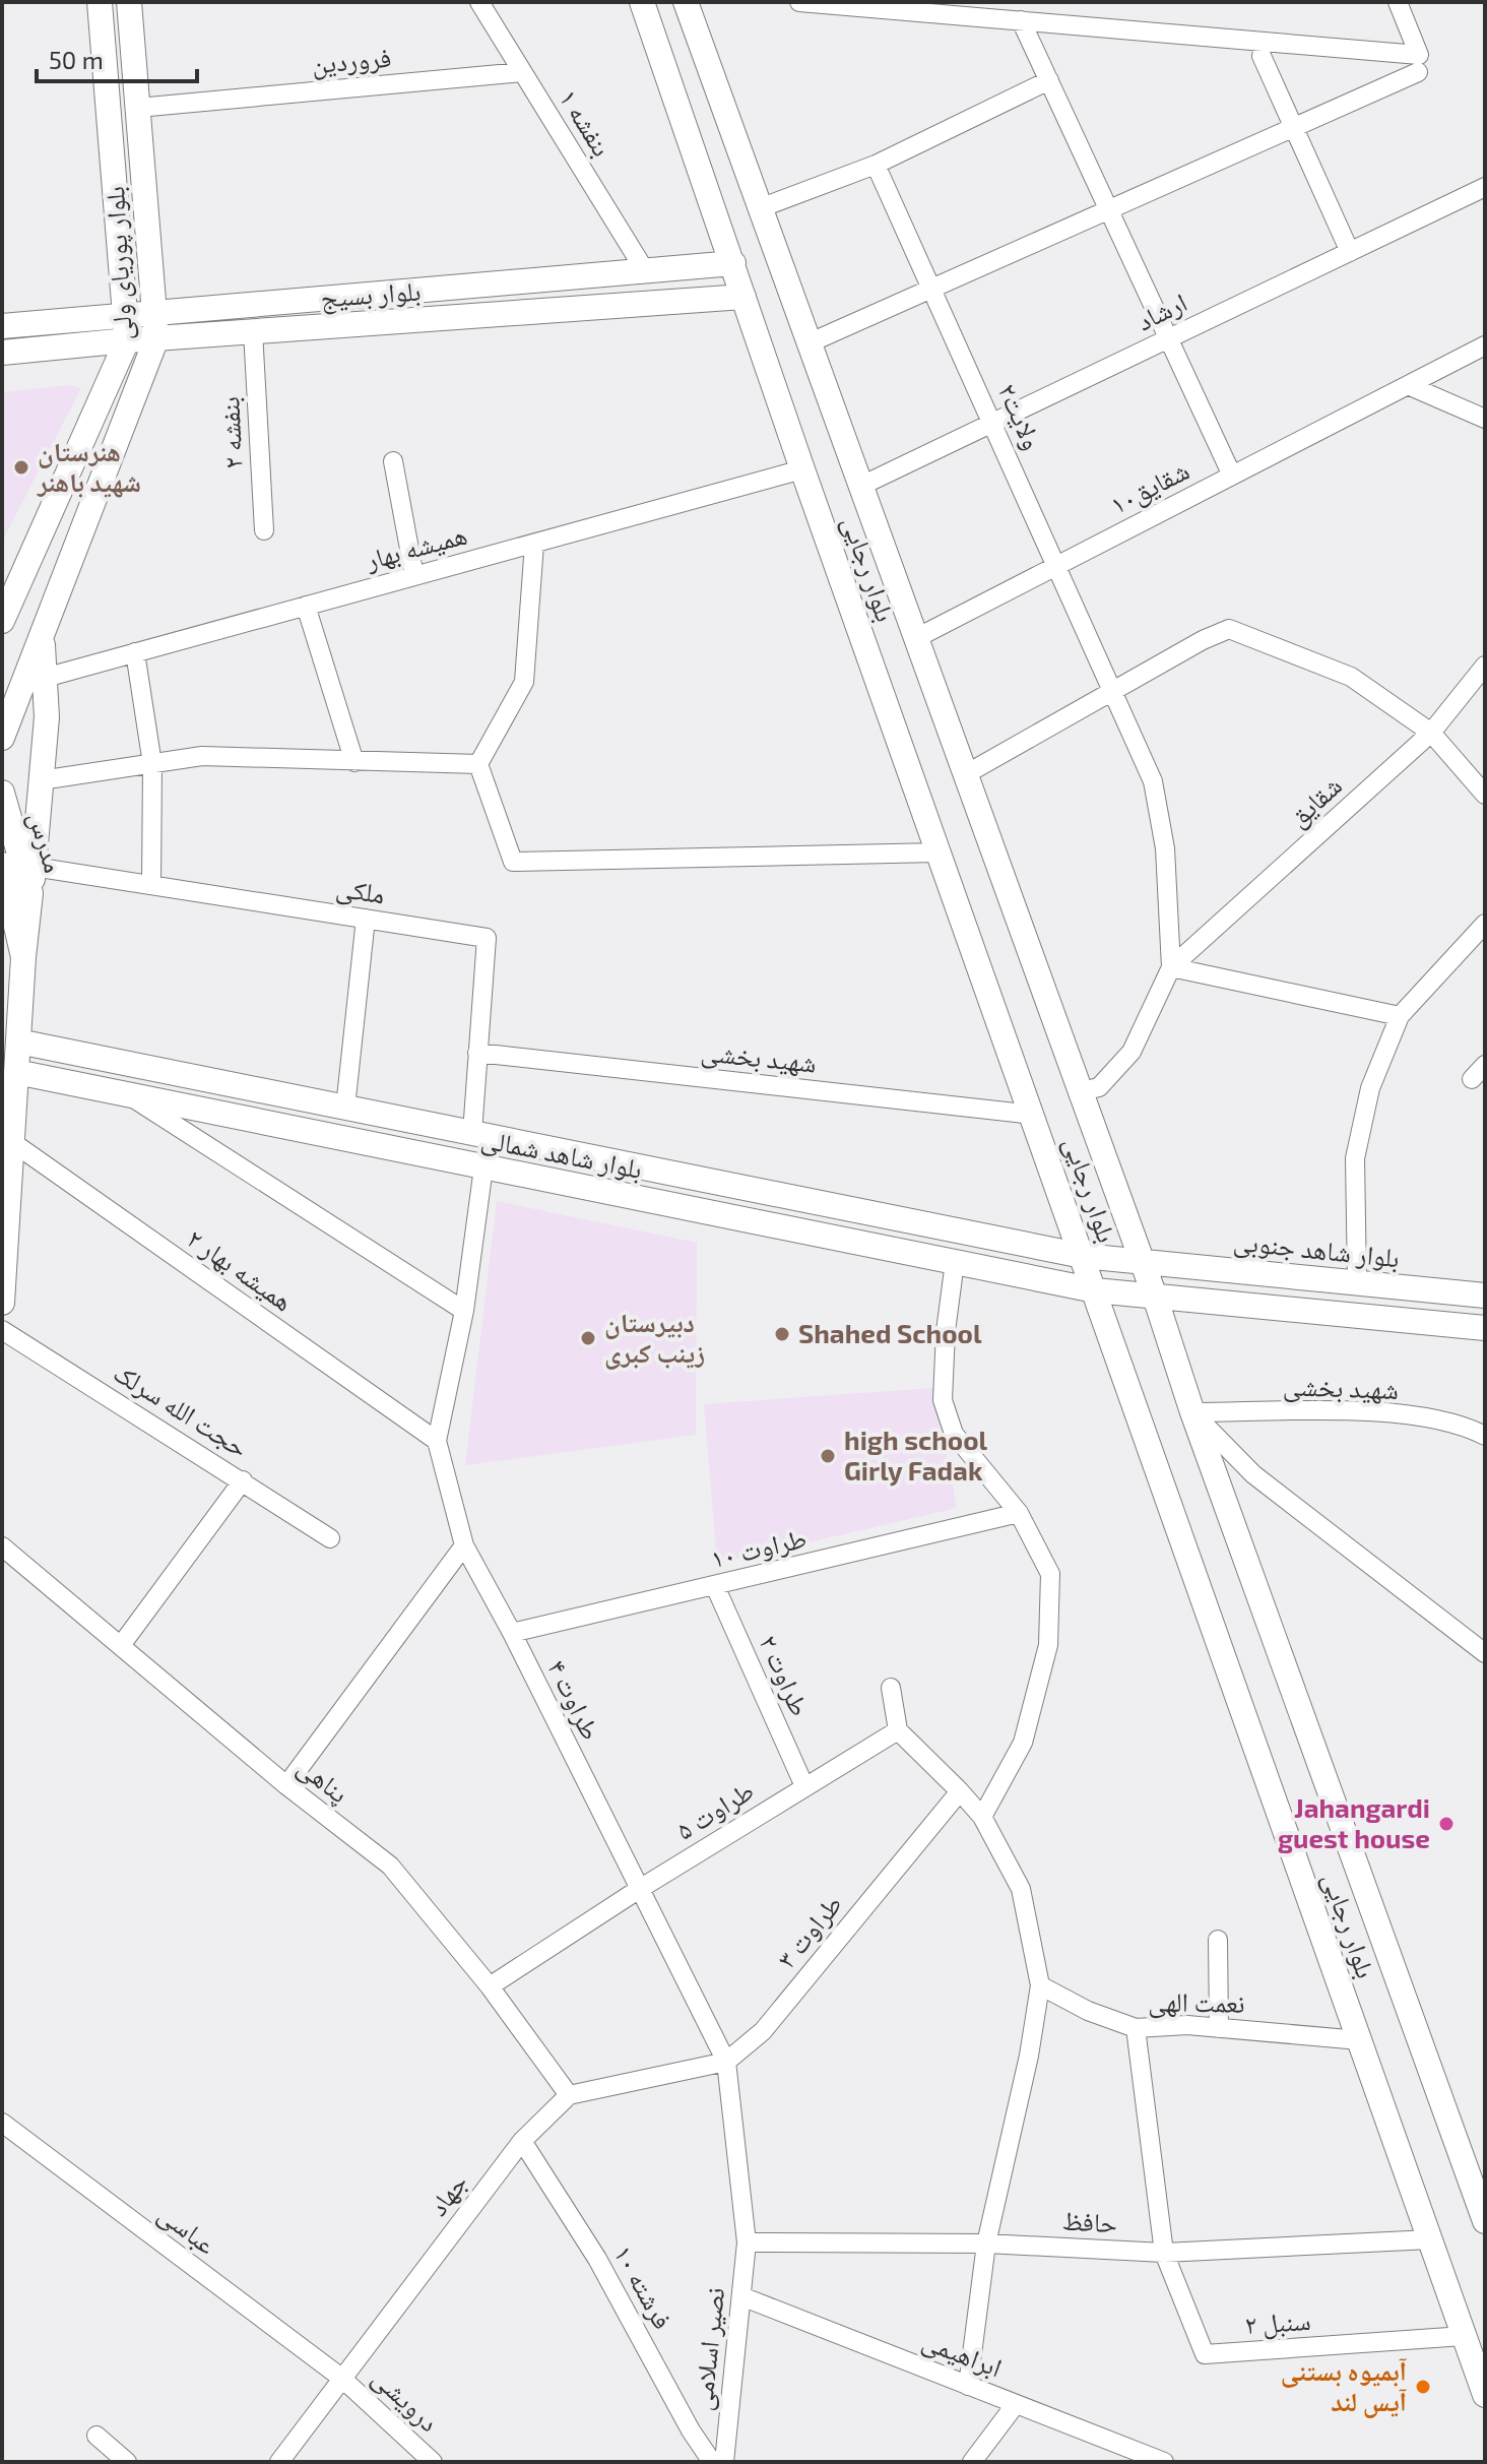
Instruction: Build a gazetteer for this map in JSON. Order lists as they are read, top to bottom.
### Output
{
  "streets": {
    "main road": [
      "بلوار پوریای ولی",
      "بلوار بسیج",
      "بلوار رجایی",
      "مدرس",
      "بلوار شاهد شمالی",
      "بلوار شاهد جنوبی"
    ],
    "street": [
      "فروردین",
      "بنفشه ۱",
      "ارشاد",
      "ولایت۲",
      "بنفشه ۲",
      "شقایق۱۰",
      "همیشه بهار",
      "شقایق",
      "ملکی",
      "شهید بخشی",
      "همیشه بهار ۲",
      "حجت الله سرلک",
      "طراوت ۱۰",
      "طراوت ۲",
      "طراوت ۴",
      "پناهی",
      "طراوت ۵",
      "طراوت ۳",
      "نعمت الهی",
      "جهاد",
      "حافظ",
      "عباسی",
      "فرشته ۱۰",
      "سنبل ۲",
      "نصیر اسلامی",
      "ابراهیمی",
      "درویشی"
    ]
  },
  "crossings": [
    ["فروردین", "بنفشه ۱"],
    ["فروردین", "بلوار پوریای ولی"],
    ["بنفشه ۱", "بلوار بسیج"],
    ["بلوار پوریای ولی", "بلوار بسیج"],
    ["بلوار بسیج", "بنفشه ۲"],
    ["بلوار بسیج", "بلوار رجایی"],
    ["ارشاد", "ولایت۲"],
    ["ارشاد", "بلوار رجایی"],
    ["ولایت۲", "شقایق۱۰"],
    ["ولایت۲", "شقایق"],
    ["شقایق۱۰", "بلوار رجایی"],
    ["همیشه بهار", "بلوار رجایی"],
    ["بلوار رجایی", "شهید بخشی"],
    ["بلوار رجایی", "بلوار شاهد شمالی"],
    ["بلوار رجایی", "بلوار شاهد جنوبی"],
    ["بلوار رجایی", "نعمت الهی"],
    ["بلوار رجایی", "حافظ"],
    ["بلوار رجایی", "سنبل ۲"],
    ["مدرس", "بلوار شاهد شمالی"],
    ["مدرس", "همیشه بهار ۲"],
    ["ملکی", "شهید بخشی"],
    ["ملکی", "بلوار شاهد شمالی"],
    ["بلوار شاهد شمالی", "بلوار شاهد جنوبی"],
    ["بلوار شاهد شمالی", "طراوت ۴"],
    ["همیشه بهار ۲", "طراوت ۴"],
    ["طراوت ۱۰", "طراوت ۲"],
    ["طراوت ۱۰", "طراوت ۴"],
    ["طراوت ۲", "طراوت ۵"],
    ["طراوت ۴", "طراوت ۵"],
    ["طراوت ۴", "طراوت ۳"],
    ["طراوت ۴", "حافظ"],
    ["طراوت ۴", "نصیر اسلامی"],
    ["پناهی", "طراوت ۵"],
    ["پناهی", "جهاد"],
    ["جهاد", "عباسی"],
    ["جهاد", "فرشته ۱۰"],
    ["جهاد", "درویشی"],
    ["حافظ", "سنبل ۲"],
    ["حافظ", "نصیر اسلامی"],
    ["عباسی", "درویشی"],
    ["نصیر اسلامی", "ابراهیمی"]
  ],
  "places": [
    "هنرستان شهید باهنر",
    "Shahed School",
    "دبیرستان زینب کبری",
    "high school Girly Fadak",
    "Jahangardi guest house",
    "آبمیوه بستنی آیس لند"
  ],
  "scale_bar": "50 m"
}
